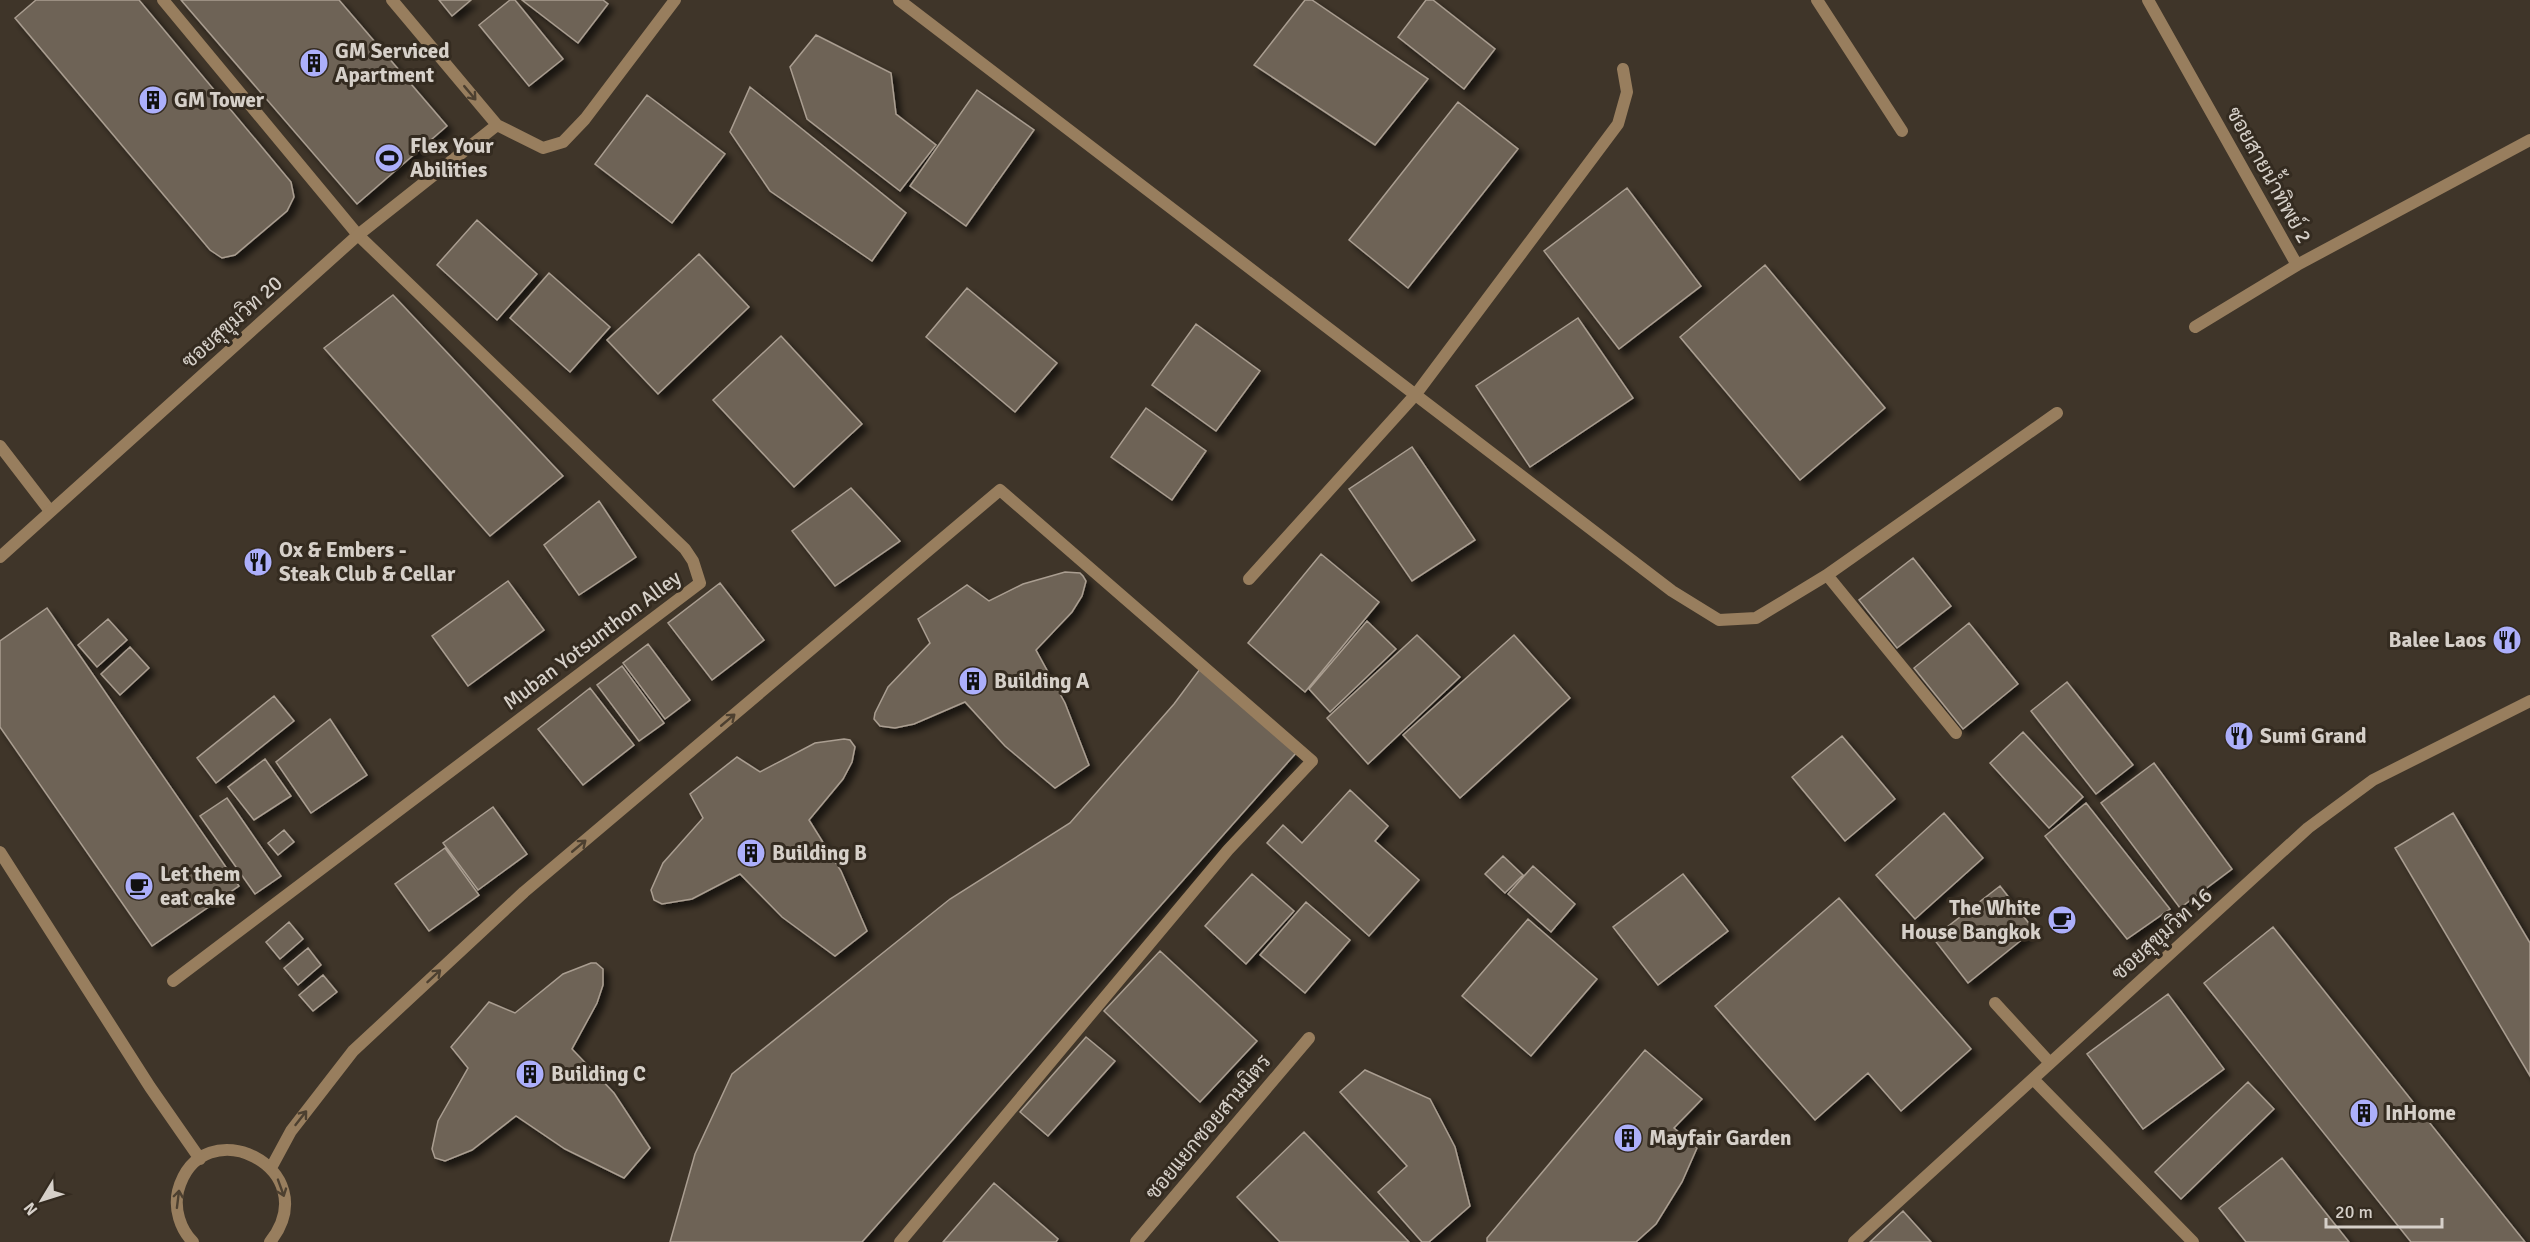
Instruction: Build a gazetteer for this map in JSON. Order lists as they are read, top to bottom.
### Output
{
  "streets": {
    "street": [
      "ซอยสายน้ำทิพย์ 2",
      "ซอยสุขุมวิท 20",
      "Muban Yotsunthon Alley",
      "ซอยสุขุมวิท 16",
      "ซอยแยกซอยสามมิตร"
    ]
  },
  "crossings": [
    ["ซอยสุขุมวิท 20", "Muban Yotsunthon Alley"]
  ],
  "places": {
    "building": [
      "GM Serviced Apartment",
      "GM Tower",
      "Building A",
      "Building B",
      "Building C",
      "InHome",
      "Mayfair Garden"
    ],
    "sports": ["Flex Your Abilities"],
    "restaurant": ["Ox & Embers - Steak Club & Cellar", "Balee Laos", "Sumi Grand"],
    "cafe": ["Let them eat cake", "The White House Bangkok"]
  },
  "scale_bar": "20 m",
  "north": "bottom left"
}
